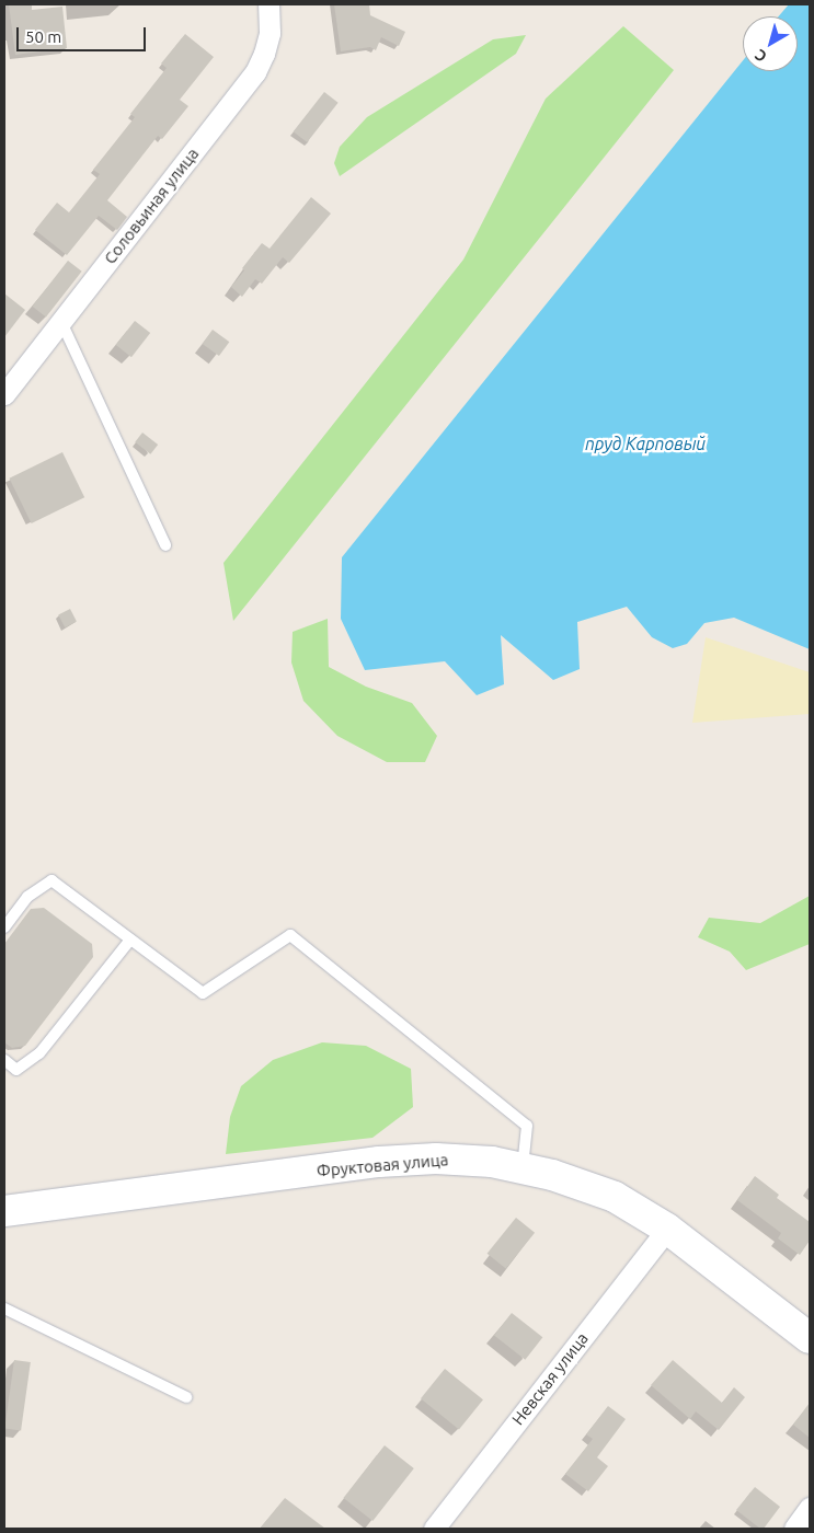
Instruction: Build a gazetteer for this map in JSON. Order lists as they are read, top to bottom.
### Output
{
  "streets": {
    "street": ["Соловьиная улица", "Фруктовая улица", "Невская улица"]
  },
  "crossings": [
    ["Фруктовая улица", "Невская улица"]
  ],
  "water": ["пруд Карповый"],
  "scale_bar": "50 m",
  "north": "bottom left"
}
